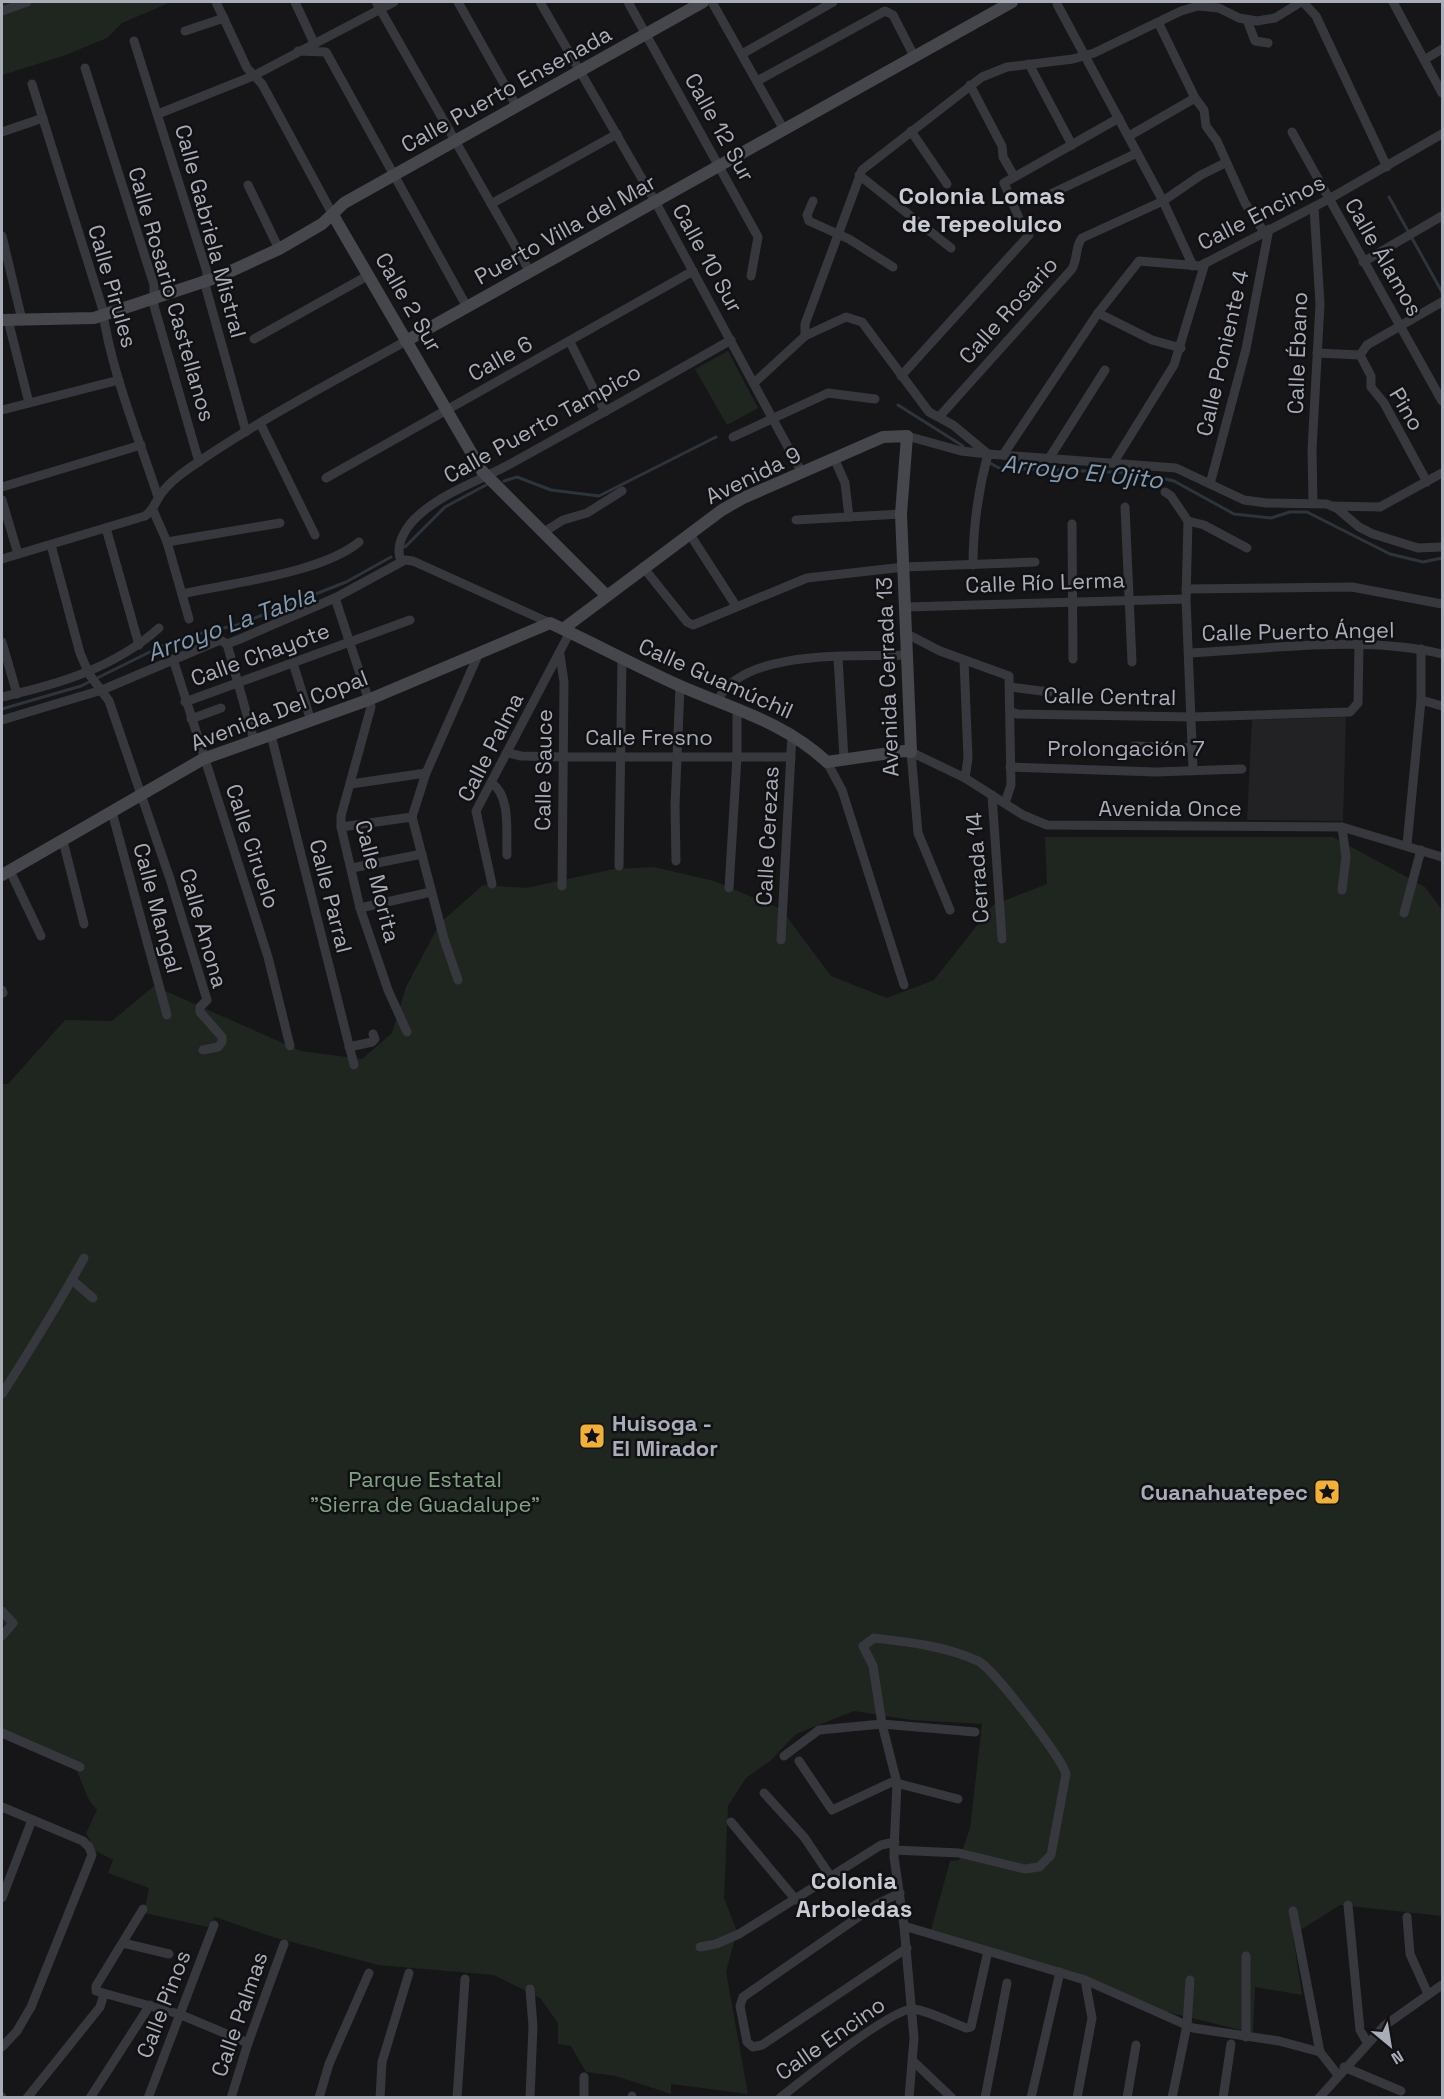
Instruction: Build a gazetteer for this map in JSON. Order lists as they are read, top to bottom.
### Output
{
  "streets": {
    "street": [
      "Calle Puerto Ensenada",
      "Calle 12 Sur",
      "Calle Encinos",
      "Puerto Villa del Mar",
      "Calle Gabriela Mistral",
      "Calle Álamos",
      "Calle 10 Sur",
      "Calle Pirules",
      "Calle Rosario Castellanos",
      "Calle 2 Sur",
      "Calle Rosario",
      "Calle Poniente 4",
      "Calle Ébano",
      "Calle 6",
      "Pino",
      "Calle Puerto Tampico",
      "Avenida 9",
      "Calle Río Lerma",
      "Calle Puerto Ángel",
      "Calle Chayote",
      "Avenida Cerrada 13",
      "Calle Guamúchil",
      "Calle Central",
      "Avenida Del Copal",
      "Calle Fresno",
      "Calle Palma",
      "Prolongación 7",
      "Calle Sauce",
      "Avenida Once",
      "Calle Cerezas",
      "Calle Ciruelo",
      "Cerrada 14",
      "Calle Morita",
      "Calle Parral",
      "Calle Mangal",
      "Calle Anona",
      "Calle Pinos",
      "Calle Palmas",
      "Calle Encino"
    ]
  },
  "crossings": [
    ["Calle Puerto Ensenada", "Calle 12 Sur"],
    ["Calle Puerto Ensenada", "Calle Gabriela Mistral"],
    ["Calle Puerto Ensenada", "Calle 10 Sur"],
    ["Calle Puerto Ensenada", "Calle Pirules"],
    ["Calle Puerto Ensenada", "Calle Rosario Castellanos"],
    ["Calle Puerto Ensenada", "Calle 2 Sur"],
    ["Calle 12 Sur", "Puerto Villa del Mar"],
    ["Calle Encinos", "Calle Álamos"],
    ["Calle Encinos", "Calle Poniente 4"],
    ["Calle Encinos", "Calle Ébano"],
    ["Calle Encinos", "Avenida 9"],
    ["Puerto Villa del Mar", "Calle Gabriela Mistral"],
    ["Puerto Villa del Mar", "Calle 10 Sur"],
    ["Puerto Villa del Mar", "Calle Pirules"],
    ["Puerto Villa del Mar", "Calle Rosario Castellanos"],
    ["Puerto Villa del Mar", "Calle 2 Sur"],
    ["Calle 10 Sur", "Calle 6"],
    ["Calle 10 Sur", "Calle Puerto Tampico"],
    ["Calle 10 Sur", "Avenida 9"],
    ["Calle 2 Sur", "Calle 6"],
    ["Calle 2 Sur", "Calle Puerto Tampico"],
    ["Calle 2 Sur", "Avenida 9"],
    ["Calle Poniente 4", "Avenida 9"],
    ["Calle Ébano", "Avenida 9"],
    ["Pino", "Avenida 9"],
    ["Calle Puerto Tampico", "Calle Guamúchil"],
    ["Avenida 9", "Avenida Cerrada 13"],
    ["Avenida 9", "Calle Guamúchil"],
    ["Avenida 9", "Calle Palma"],
    ["Calle Río Lerma", "Avenida Cerrada 13"],
    ["Calle Puerto Ángel", "Calle Central"],
    ["Calle Chayote", "Calle Ciruelo"],
    ["Calle Chayote", "Calle Morita"],
    ["Avenida Cerrada 13", "Calle Central"],
    ["Avenida Cerrada 13", "Avenida Once"],
    ["Calle Guamúchil", "Avenida Del Copal"],
    ["Calle Guamúchil", "Calle Palma"],
    ["Calle Guamúchil", "Calle Cerezas"],
    ["Avenida Del Copal", "Calle Ciruelo"],
    ["Avenida Del Copal", "Calle Morita"],
    ["Avenida Del Copal", "Calle Parral"],
    ["Avenida Del Copal", "Calle Mangal"],
    ["Avenida Del Copal", "Calle Anona"],
    ["Calle Fresno", "Calle Palma"],
    ["Calle Fresno", "Calle Sauce"],
    ["Calle Fresno", "Calle Cerezas"],
    ["Calle Palma", "Calle Sauce"],
    ["Avenida Once", "Cerrada 14"]
  ],
  "districts": ["Colonia Lomas de Tepeolulco", "Colonia Arboledas"],
  "water": ["Arroyo El Ojito", "Arroyo La Tabla"],
  "parks": ["Parque Estatal \"Sierra de Guadalupe\""],
  "places": {
    "place": ["Huisoga - El Mirador", "Cuanahuatepec"]
  },
  "north": "bottom right"
}
